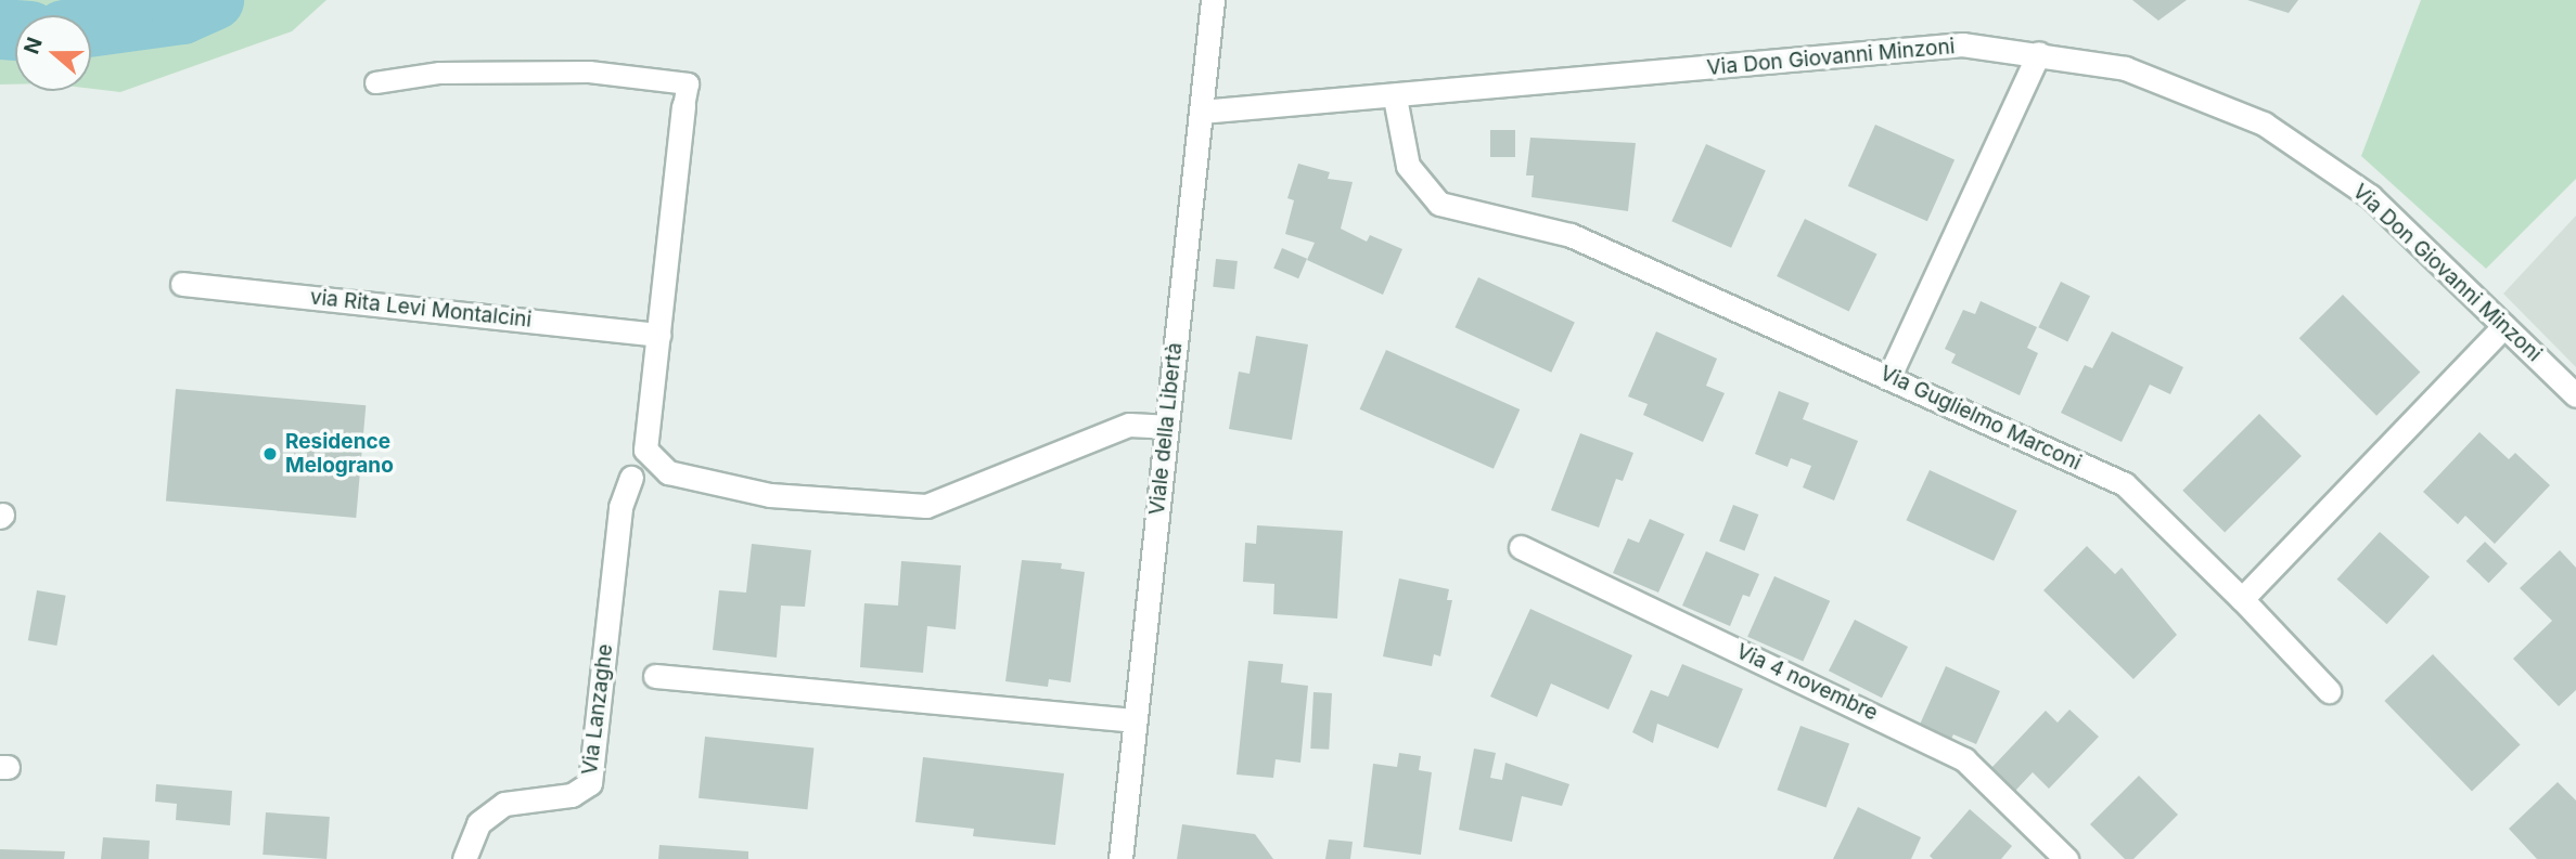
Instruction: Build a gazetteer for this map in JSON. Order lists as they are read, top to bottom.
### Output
{
  "streets": {
    "street": [
      "Via Don Giovanni Minzoni",
      "via Rita Levi Montalcini",
      "Via Guglielmo Marconi",
      "Viale della Libertà",
      "Via 4 novembre",
      "Via Lanzaghe"
    ]
  },
  "crossings": [
    ["Via Don Giovanni Minzoni", "Via Guglielmo Marconi"],
    ["Via Don Giovanni Minzoni", "Viale della Libertà"]
  ],
  "places": ["Residence Melograno"],
  "north": "left"
}
